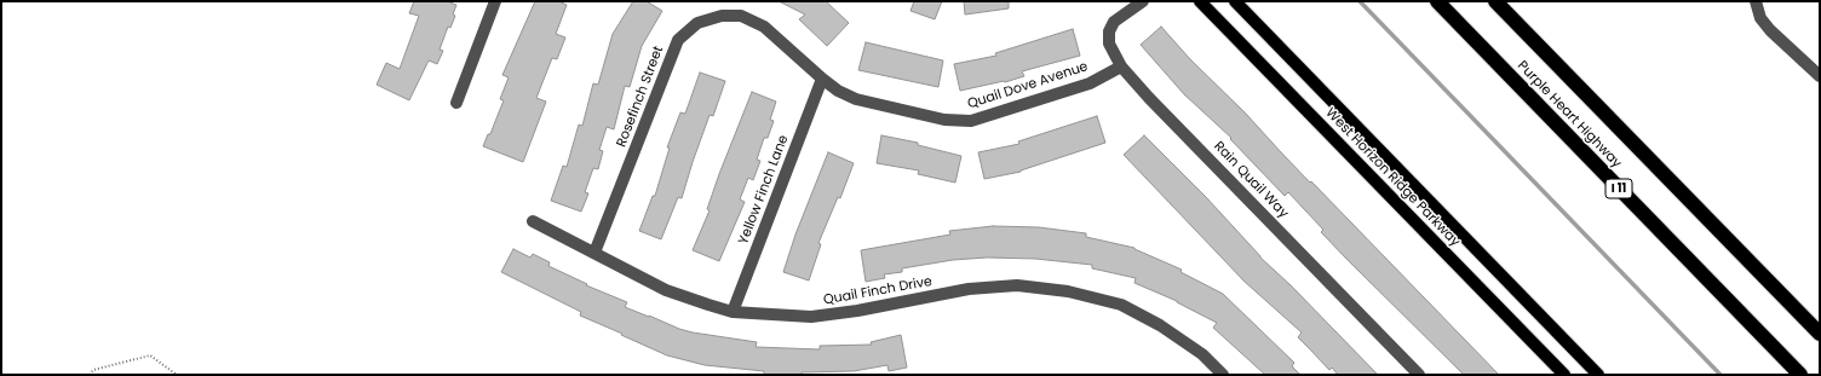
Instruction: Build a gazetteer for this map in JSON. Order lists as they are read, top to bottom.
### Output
{
  "streets": {
    "highway": ["Purple Heart Highway", "I 11"],
    "main road": ["West Horizon Ridge Parkway"],
    "street": [
      "Quail Dove Avenue",
      "Rosefinch Street",
      "Rain Quail Way",
      "Yellow Finch Lane",
      "Quail Finch Drive"
    ]
  },
  "crossings": [
    ["Quail Dove Avenue", "Rosefinch Street"],
    ["Quail Dove Avenue", "Rain Quail Way"],
    ["Quail Dove Avenue", "Yellow Finch Lane"],
    ["Rosefinch Street", "Quail Finch Drive"],
    ["Yellow Finch Lane", "Quail Finch Drive"]
  ]
}
